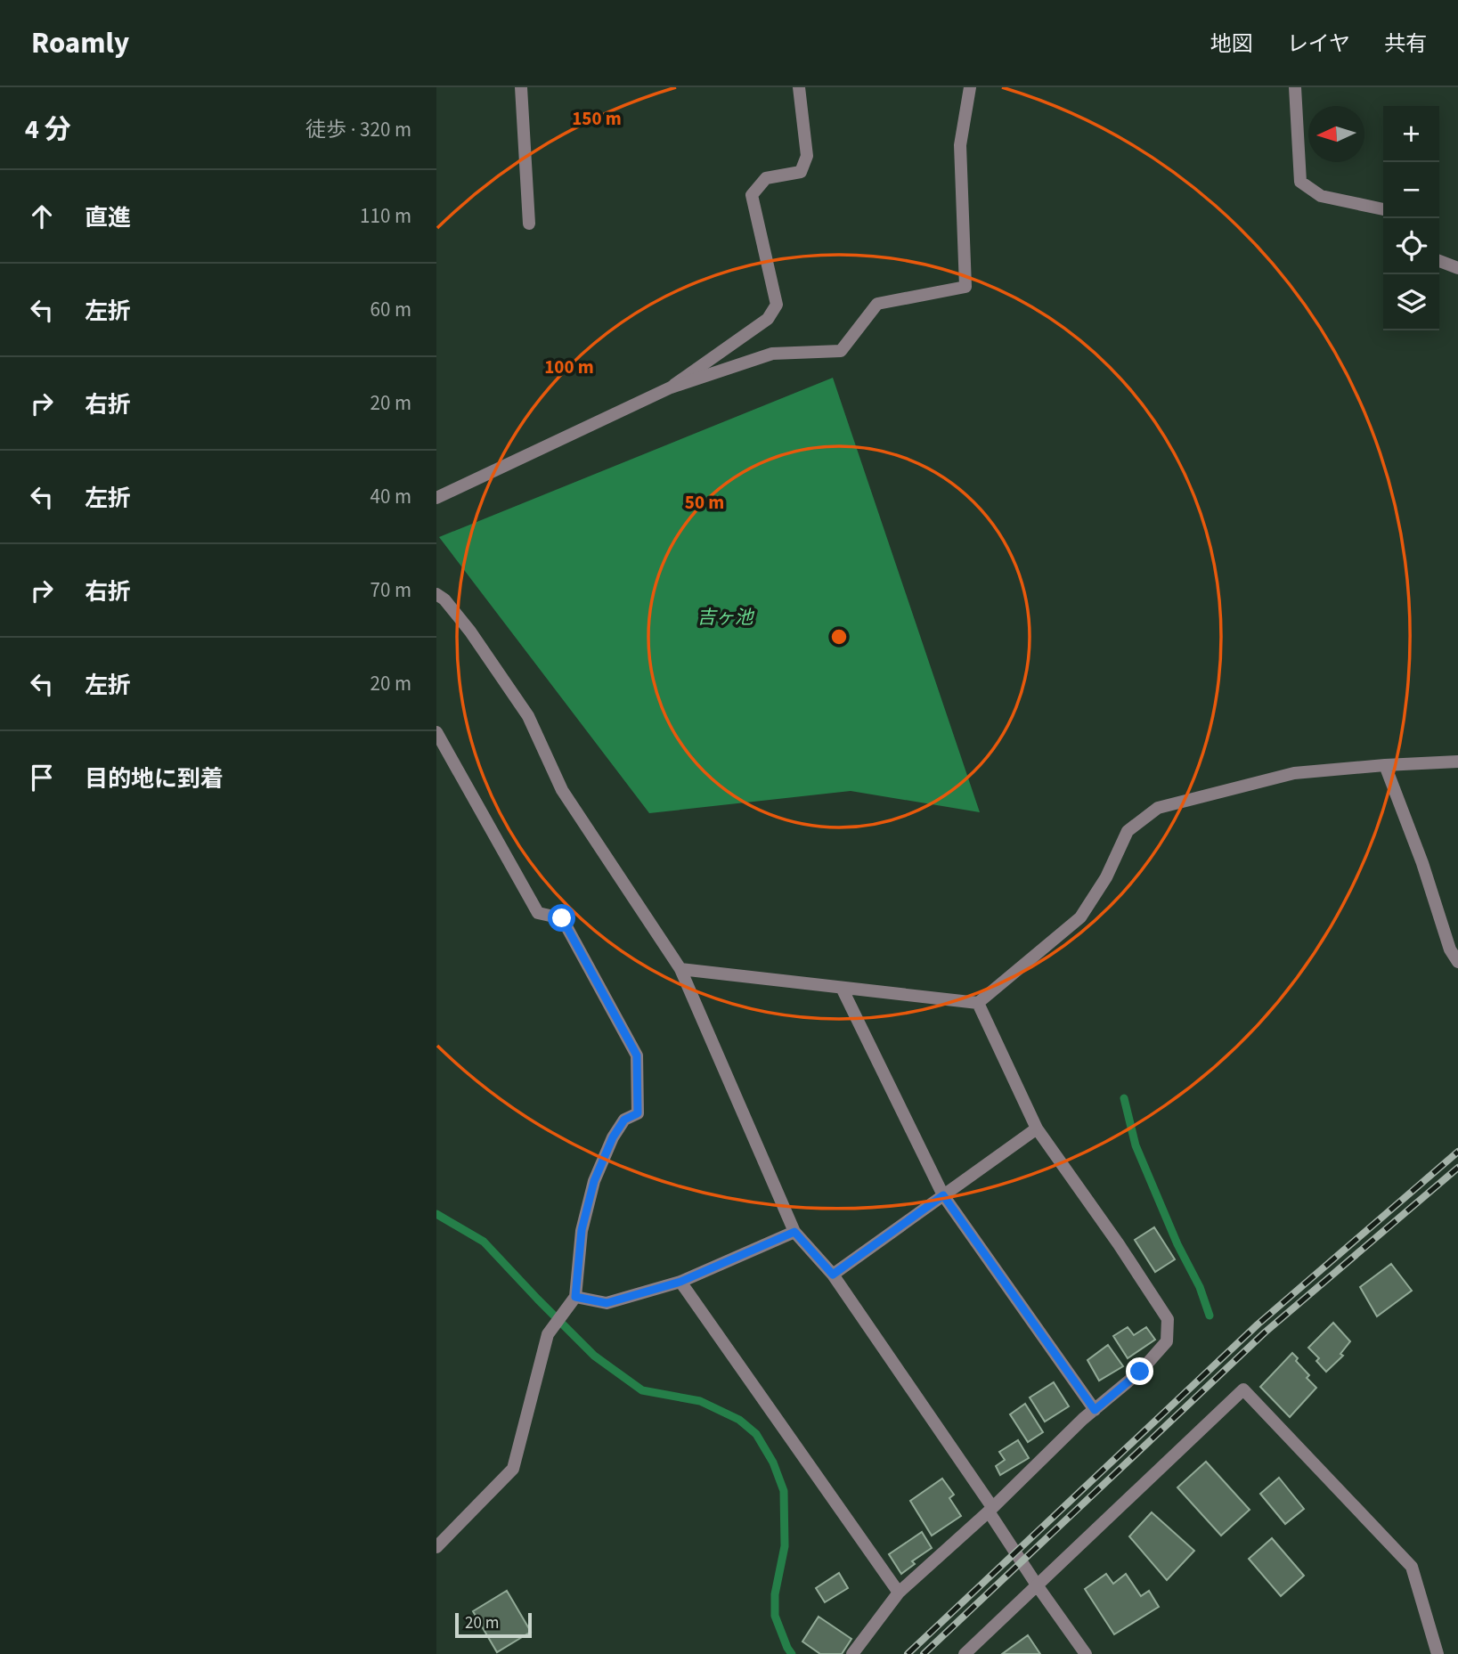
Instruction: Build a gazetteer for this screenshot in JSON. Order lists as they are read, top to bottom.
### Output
{
  "water": ["吉ヶ池"],
  "scale_bar": "20 m",
  "north": "left",
  "page": {
    "header": "Roamly",
    "nav": ["地図", "レイヤ", "共有"],
    "heading": ["4 分", "徒歩 · 320 m"],
    "map_buttons": ["+", "−"],
    "list": [
      ["直進", "110 m"],
      ["左折", "60 m"],
      ["右折", "20 m"],
      ["左折", "40 m"],
      ["右折", "70 m"],
      ["左折", "20 m"],
      "目的地に到着"
    ],
    "scale": "20 m"
  },
  "rings": ["150 m", "100 m", "50 m"]
}
